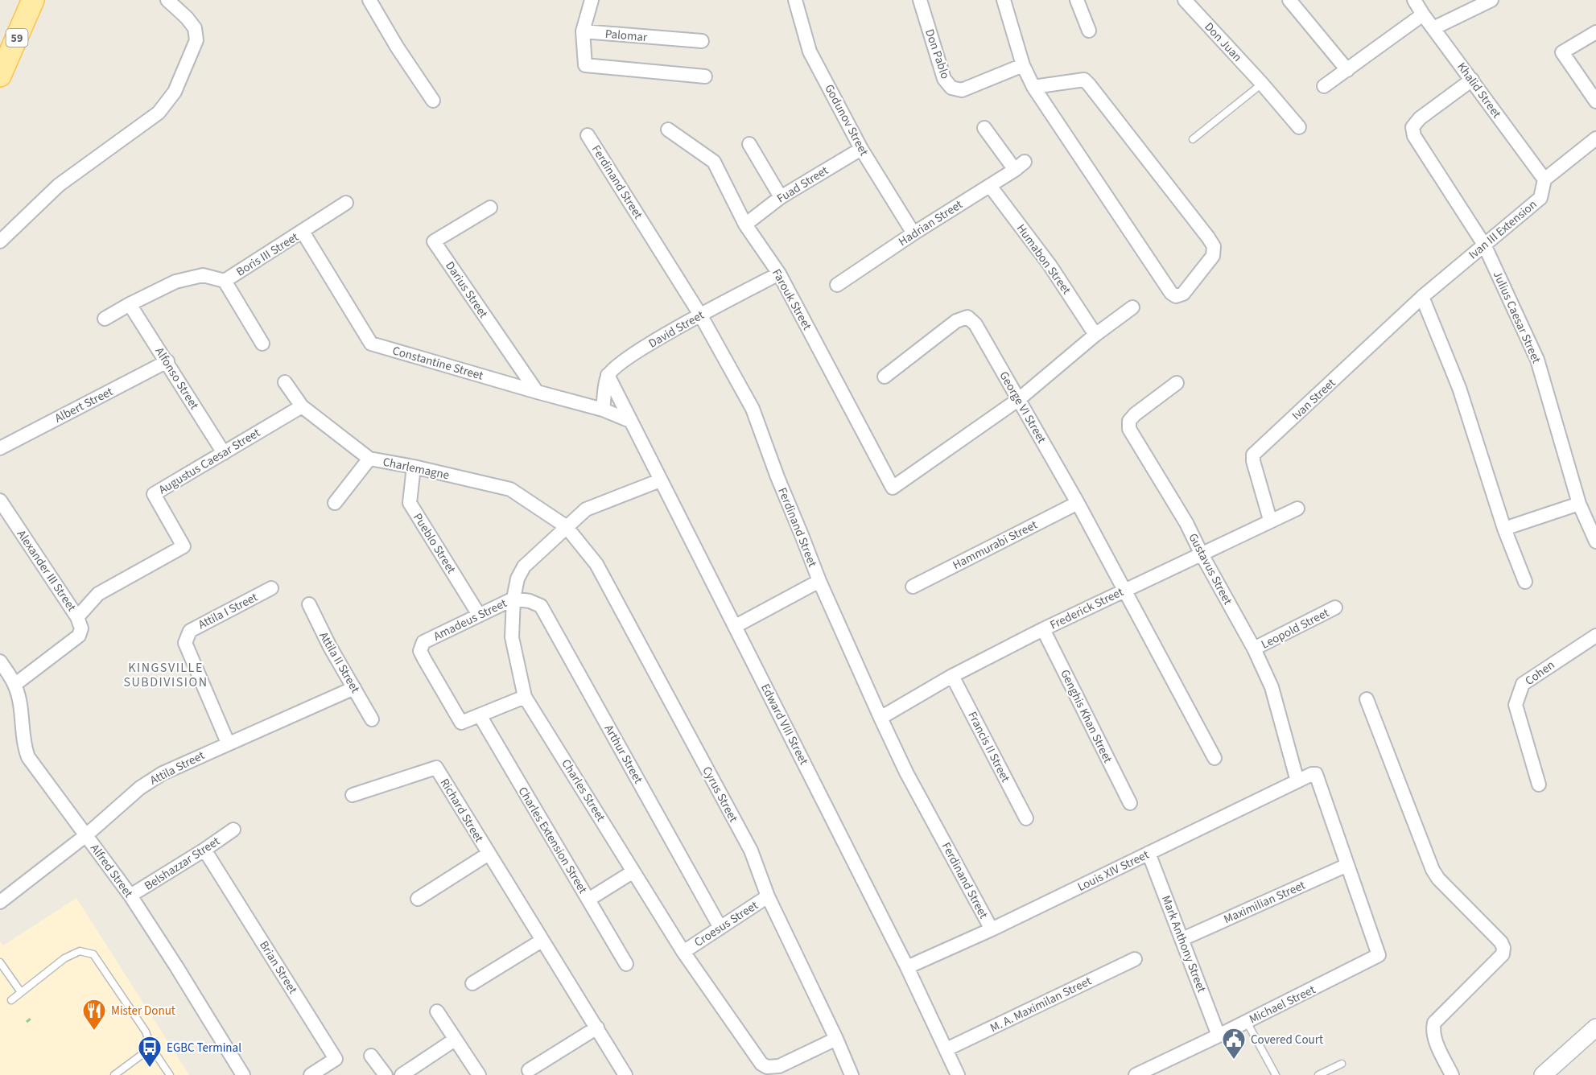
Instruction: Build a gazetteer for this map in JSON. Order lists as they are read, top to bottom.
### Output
{
  "streets": {
    "main road": ["59"],
    "street": [
      "Palomar",
      "Don Juan",
      "Don Pablo",
      "Khalid Street",
      "Godunov Street",
      "Ferdinand Street",
      "Fuad Street",
      "Hadrian Street",
      "Ivan III Extension",
      "Boris III Street",
      "Humabon Street",
      "Darius Street",
      "Farouk Street",
      "Julius Caesar Street",
      "David Street",
      "Constantine Street",
      "Alfonso Street",
      "Ivan Street",
      "Albert Street",
      "George VI Street",
      "Augustus Caesar Street",
      "Charlemagne",
      "Pueblo Street",
      "Hammurabi Street",
      "Gustavus Street",
      "Alexander III Street",
      "Frederick Street",
      "Attila I Street",
      "Amadeus Street",
      "Leopold Street",
      "Attila II Street",
      "Cohen",
      "Genghis Khan Street",
      "Edward VIII Street",
      "Francis II Street",
      "Arthur Street",
      "Attila Street",
      "Charles Street",
      "Cyrus Street",
      "Richard Street",
      "Charles Extension Street",
      "Belshazzar Street",
      "Alfred Street",
      "Louis XIV Street",
      "Maximilian Street",
      "Croesus Street",
      "Mark Anthony Street",
      "Brian Street",
      "M. A. Maximilan Street",
      "Michael Street"
    ]
  },
  "crossings": [
    ["Khalid Street", "Ivan III Extension"],
    ["Khalid Street", "Julius Caesar Street"],
    ["Godunov Street", "Fuad Street"],
    ["Godunov Street", "Hadrian Street"],
    ["Ferdinand Street", "David Street"],
    ["Ferdinand Street", "Frederick Street"],
    ["Ferdinand Street", "Louis XIV Street"],
    ["Fuad Street", "Farouk Street"],
    ["Hadrian Street", "Humabon Street"],
    ["Ivan III Extension", "Julius Caesar Street"],
    ["Ivan III Extension", "Ivan Street"],
    ["Boris III Street", "Constantine Street"],
    ["Boris III Street", "Alfonso Street"],
    ["Darius Street", "Constantine Street"],
    ["Farouk Street", "David Street"],
    ["Farouk Street", "George VI Street"],
    ["David Street", "Edward VIII Street"],
    ["Constantine Street", "Edward VIII Street"],
    ["Alfonso Street", "Albert Street"],
    ["Alfonso Street", "Augustus Caesar Street"],
    ["Ivan Street", "Frederick Street"],
    ["George VI Street", "Hammurabi Street"],
    ["George VI Street", "Frederick Street"],
    ["Augustus Caesar Street", "Charlemagne"],
    ["Augustus Caesar Street", "Alexander III Street"],
    ["Charlemagne", "Pueblo Street"],
    ["Charlemagne", "Charles Street"],
    ["Charlemagne", "Cyrus Street"],
    ["Pueblo Street", "Amadeus Street"],
    ["Gustavus Street", "Frederick Street"],
    ["Gustavus Street", "Leopold Street"],
    ["Gustavus Street", "Louis XIV Street"],
    ["Frederick Street", "Genghis Khan Street"],
    ["Frederick Street", "Francis II Street"],
    ["Attila I Street", "Attila Street"],
    ["Amadeus Street", "Arthur Street"],
    ["Amadeus Street", "Charles Street"],
    ["Amadeus Street", "Charles Extension Street"],
    ["Attila II Street", "Attila Street"],
    ["Edward VIII Street", "Charles Street"],
    ["Edward VIII Street", "Louis XIV Street"],
    ["Edward VIII Street", "M. A. Maximilan Street"],
    ["Arthur Street", "Charles Street"],
    ["Arthur Street", "Croesus Street"],
    ["Attila Street", "Alfred Street"],
    ["Charles Street", "Cyrus Street"],
    ["Charles Street", "Croesus Street"],
    ["Cyrus Street", "Croesus Street"],
    ["Belshazzar Street", "Alfred Street"],
    ["Belshazzar Street", "Brian Street"],
    ["Louis XIV Street", "Maximilian Street"],
    ["Louis XIV Street", "Mark Anthony Street"],
    ["Louis XIV Street", "Michael Street"],
    ["Maximilian Street", "Mark Anthony Street"],
    ["Maximilian Street", "Michael Street"],
    ["Mark Anthony Street", "Michael Street"]
  ],
  "districts": ["KINGSVILLE SUBDIVISION"],
  "places": {
    "restaurant": ["Mister Donut"],
    "public building": ["Covered Court"],
    "bus stop": ["EGBC Terminal"]
  }
}
